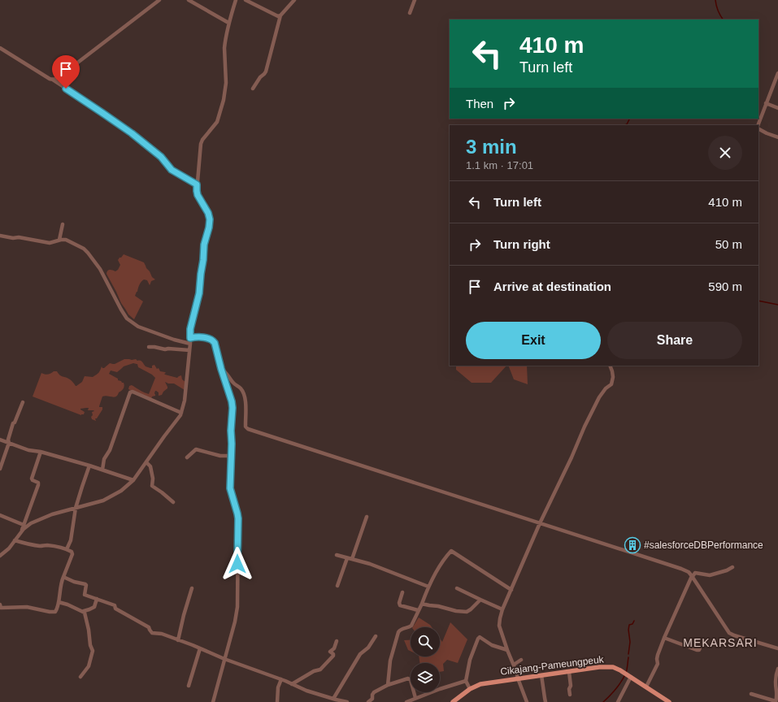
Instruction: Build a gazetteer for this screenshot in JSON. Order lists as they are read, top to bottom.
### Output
{
  "streets": {
    "main road": ["Cikajang-Pameungpeuk"]
  },
  "districts": ["MEKARSARI"],
  "places": {
    "building": ["#salesforceDBPerformance"]
  },
  "page": {
    "turn": ["410 m", "Turn left"],
    "then": "Then",
    "heading": ["3 min", "1.1 km · 17:01"],
    "list": [
      {
        "name": "Turn left",
        "value": "410 m"
      },
      {
        "name": "Turn right",
        "value": "50 m"
      },
      {
        "name": "Arrive at destination",
        "value": "590 m"
      }
    ],
    "buttons": ["Exit", "Share"]
  }
}
